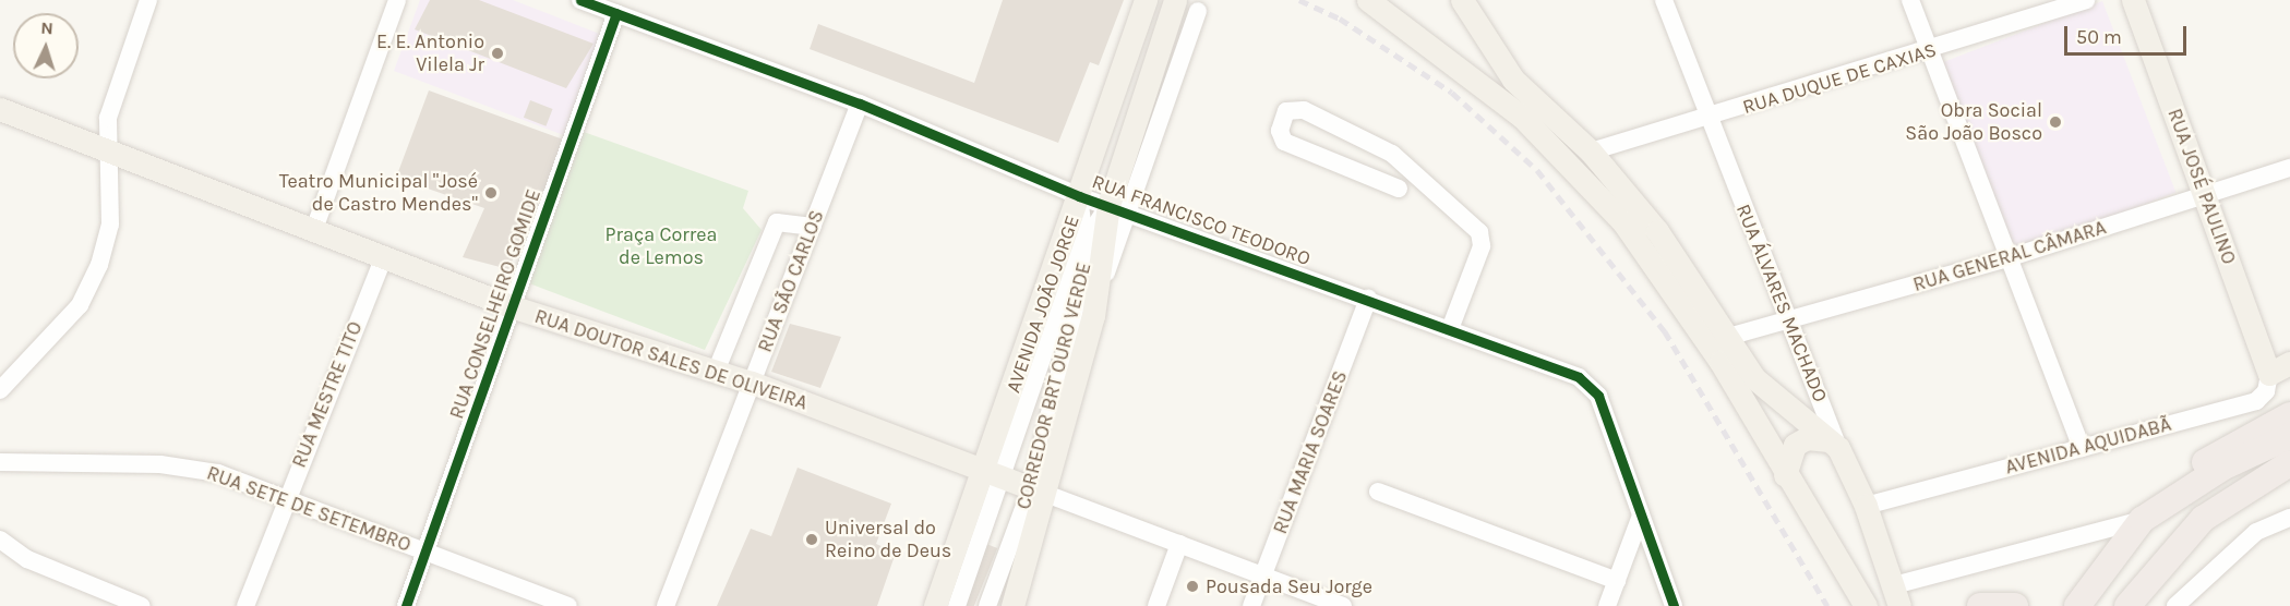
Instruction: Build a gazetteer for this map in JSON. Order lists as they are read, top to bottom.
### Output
{
  "streets": {
    "main road": [
      "RUA JOSÉ PAULINO",
      "RUA ÁLVARES MACHADO",
      "AVENIDA JOÃO JORGE",
      "RUA DOUTOR SALES DE OLIVEIRA"
    ],
    "street": [
      "RUA DUQUE DE CAXIAS",
      "RUA FRANCISCO TEODORO",
      "RUA GENERAL CÂMARA",
      "RUA SÃO CARLOS",
      "RUA CONSELHEIRO GOMIDE",
      "CORREDOR BRT OURO VERDE",
      "RUA MESTRE TITO",
      "AVENIDA AQUIDABÃ",
      "RUA MARIA SOARES",
      "RUA SETE DE SETEMBRO"
    ]
  },
  "crossings": [
    ["RUA DUQUE DE CAXIAS", "RUA ÁLVARES MACHADO"],
    ["RUA JOSÉ PAULINO", "RUA GENERAL CÂMARA"],
    ["RUA JOSÉ PAULINO", "AVENIDA AQUIDABÃ"],
    ["RUA FRANCISCO TEODORO", "RUA SÃO CARLOS"],
    ["RUA FRANCISCO TEODORO", "RUA CONSELHEIRO GOMIDE"],
    ["RUA FRANCISCO TEODORO", "AVENIDA JOÃO JORGE"],
    ["RUA FRANCISCO TEODORO", "CORREDOR BRT OURO VERDE"],
    ["RUA FRANCISCO TEODORO", "RUA MARIA SOARES"],
    ["RUA GENERAL CÂMARA", "RUA ÁLVARES MACHADO"],
    ["RUA SÃO CARLOS", "RUA DOUTOR SALES DE OLIVEIRA"],
    ["RUA ÁLVARES MACHADO", "AVENIDA AQUIDABÃ"],
    ["RUA CONSELHEIRO GOMIDE", "RUA DOUTOR SALES DE OLIVEIRA"],
    ["RUA CONSELHEIRO GOMIDE", "RUA SETE DE SETEMBRO"],
    ["AVENIDA JOÃO JORGE", "RUA DOUTOR SALES DE OLIVEIRA"],
    ["AVENIDA JOÃO JORGE", "CORREDOR BRT OURO VERDE"],
    ["RUA DOUTOR SALES DE OLIVEIRA", "CORREDOR BRT OURO VERDE"],
    ["RUA DOUTOR SALES DE OLIVEIRA", "RUA MESTRE TITO"],
    ["RUA DOUTOR SALES DE OLIVEIRA", "RUA MARIA SOARES"],
    ["RUA MESTRE TITO", "RUA SETE DE SETEMBRO"]
  ],
  "parks": ["Praça Correa de Lemos"],
  "places": [
    "E. E. Antonio Vilela Jr",
    "Obra Social São João Bosco",
    "Teatro Municipal \"José de Castro Mendes\"",
    "Universal do Reino de Deus",
    "Pousada Seu Jorge"
  ],
  "scale_bar": "50 m",
  "north": "top"
}
